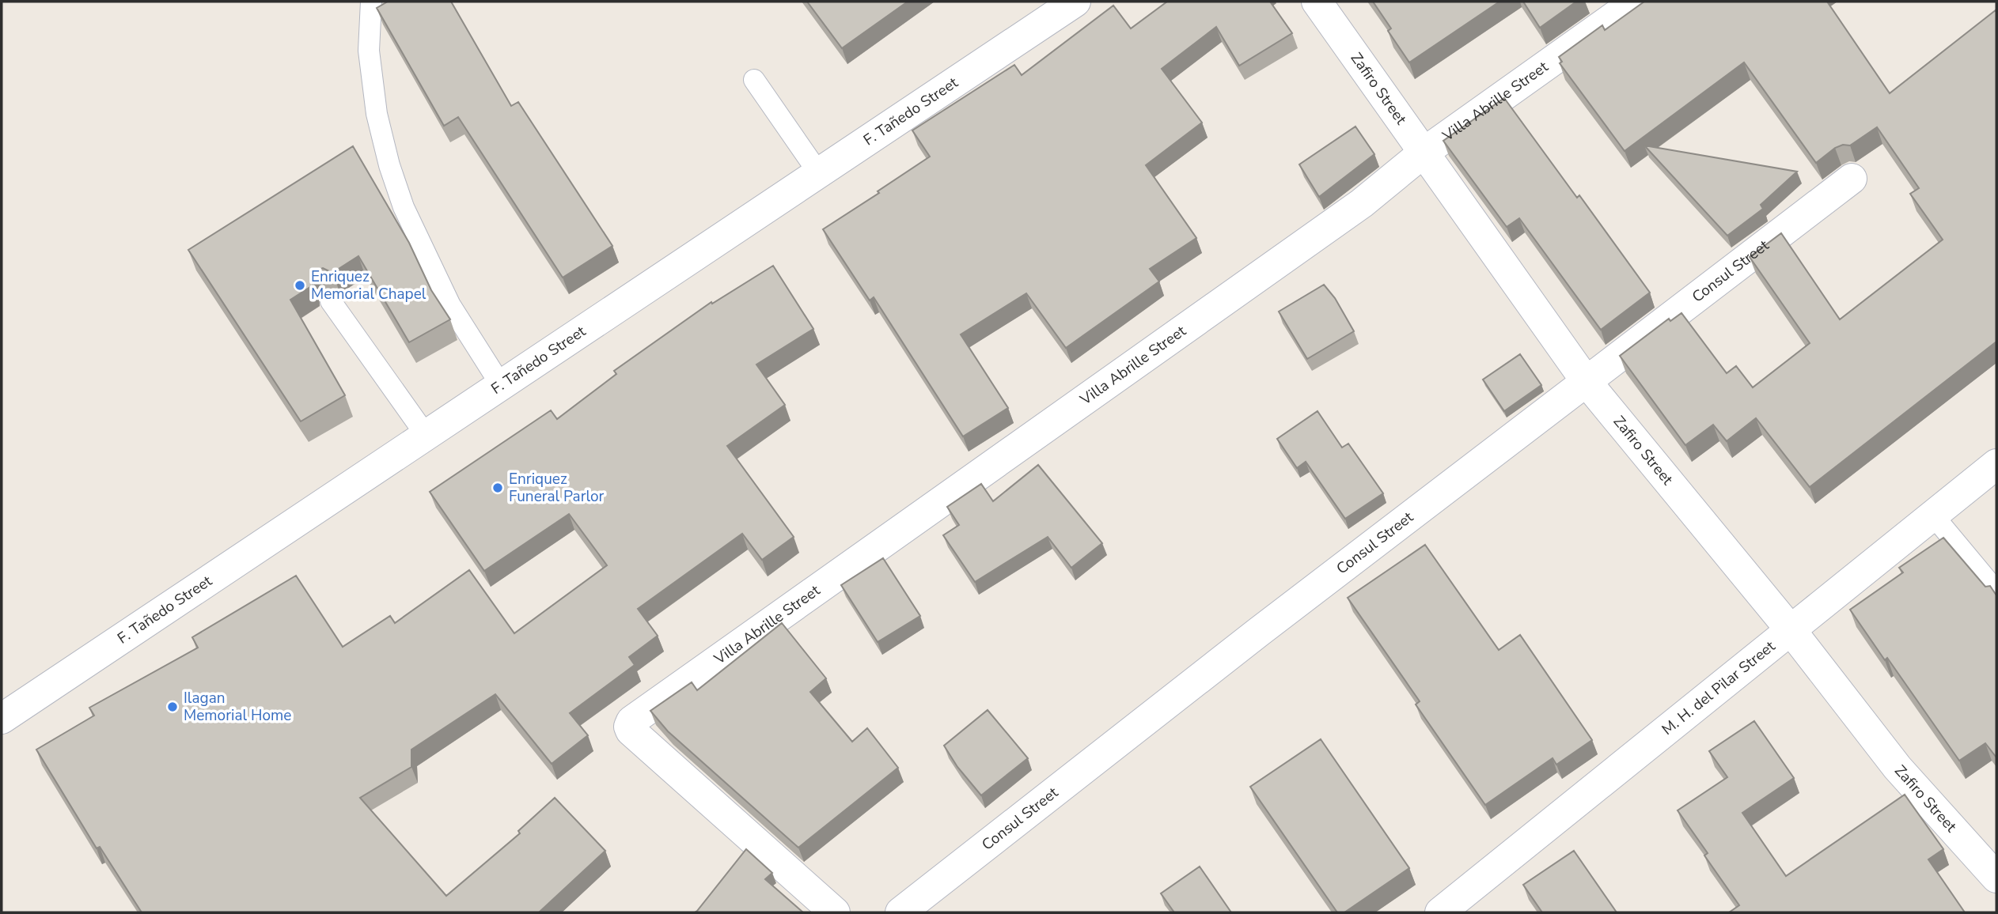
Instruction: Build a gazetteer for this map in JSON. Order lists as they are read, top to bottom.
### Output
{
  "streets": {
    "street": [
      "Zafiro Street",
      "Villa Abrille Street",
      "F. Tañedo Street",
      "Consul Street",
      "M. H. del Pilar Street"
    ]
  },
  "crossings": [
    ["Zafiro Street", "Villa Abrille Street"],
    ["Zafiro Street", "Consul Street"],
    ["Zafiro Street", "M. H. del Pilar Street"]
  ],
  "places": ["Enriquez Memorial Chapel", "Enriquez Funeral Parlor", "Ilagan Memorial Home"]
}
